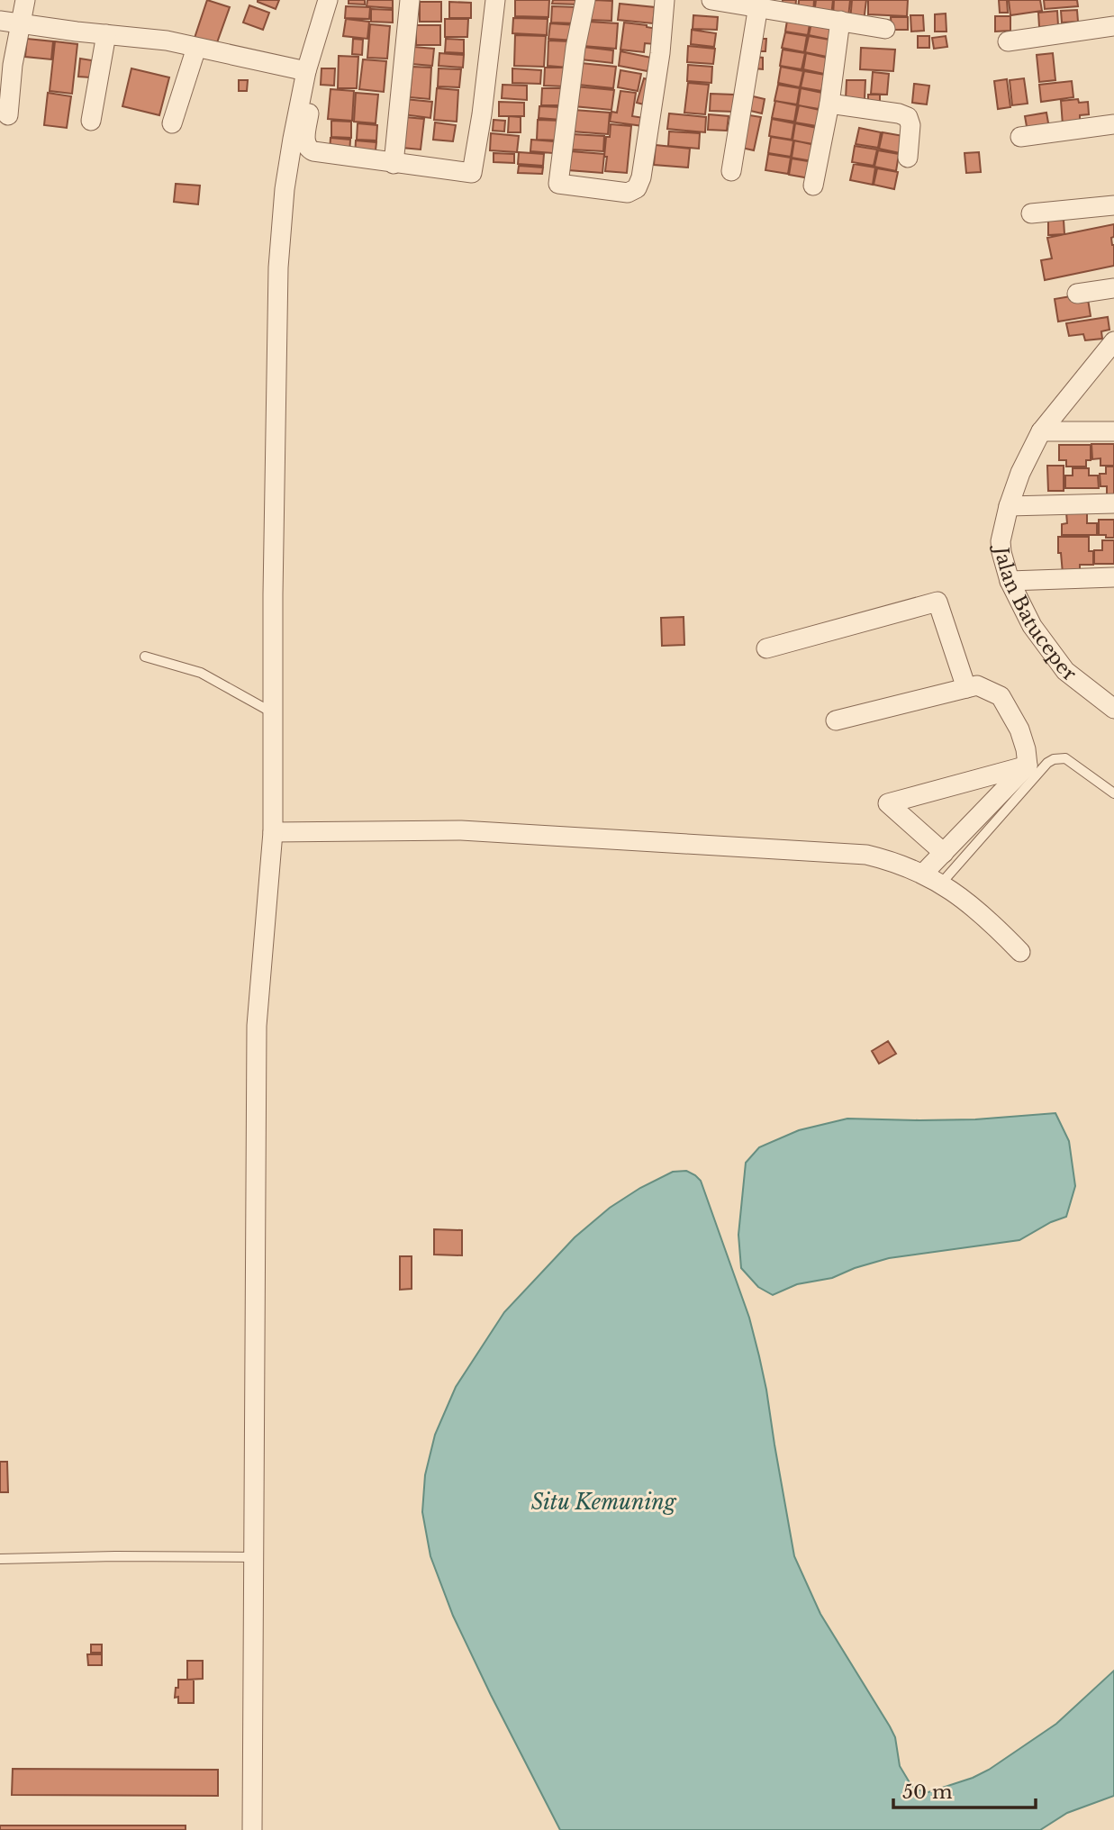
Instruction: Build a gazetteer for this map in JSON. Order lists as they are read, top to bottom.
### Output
{
  "streets": {
    "street": ["Jalan Batuceper"]
  },
  "water": ["Situ Kemuning"],
  "scale_bar": "50 m"
}
